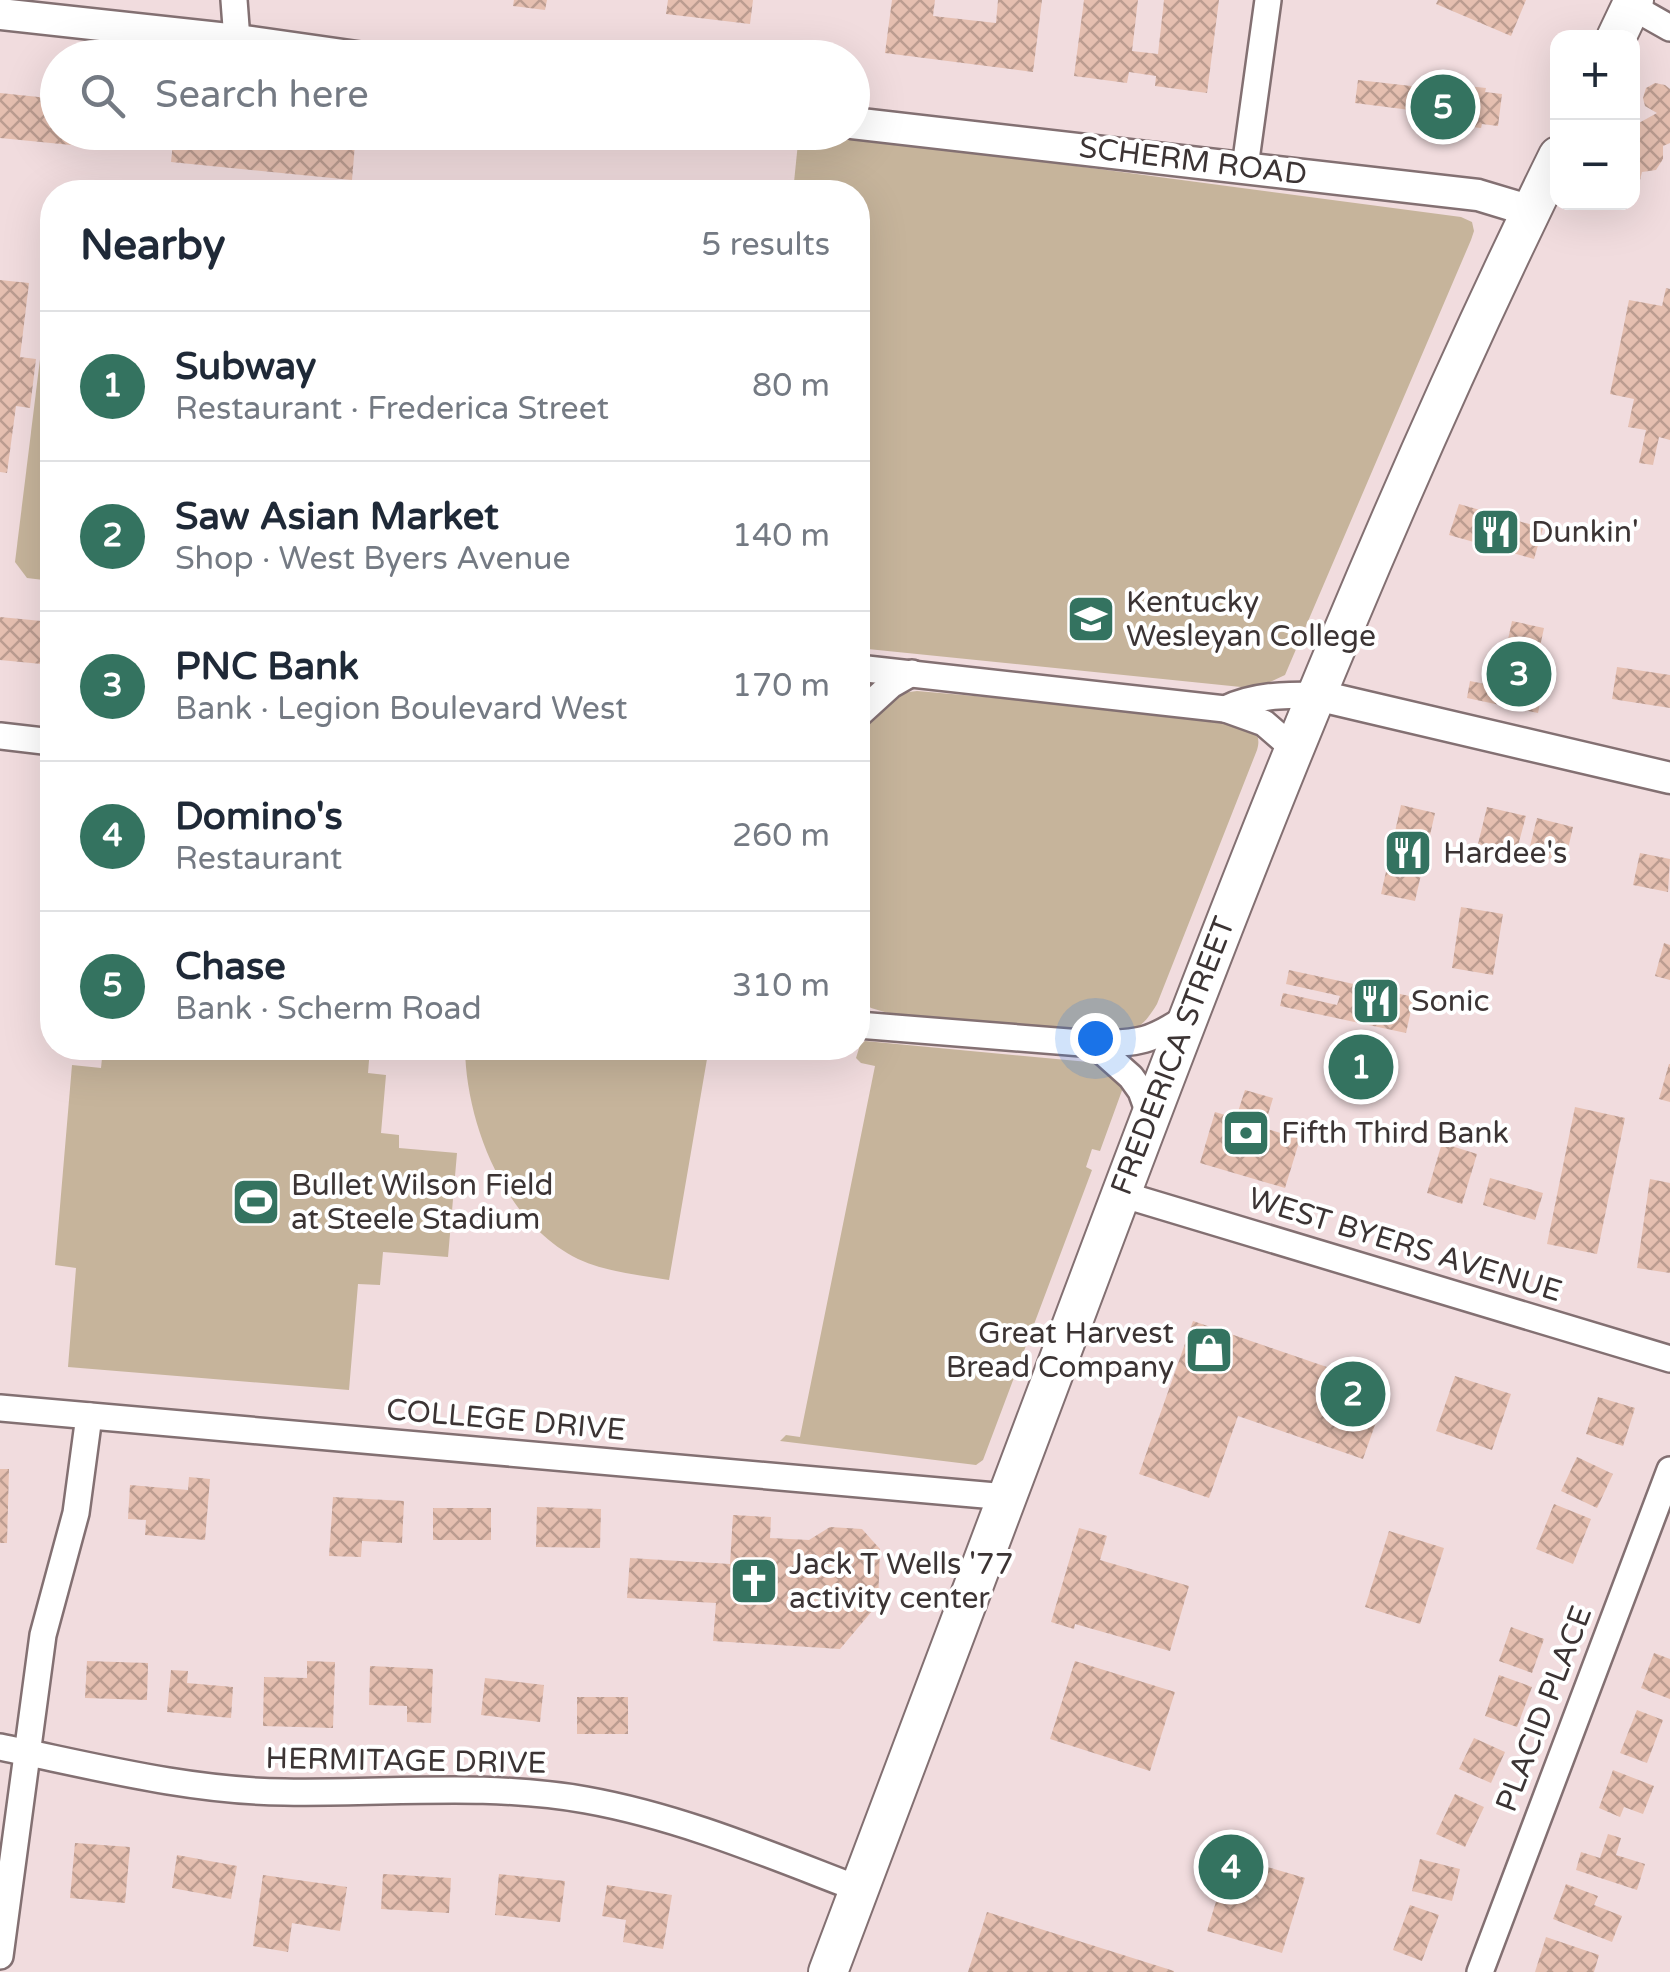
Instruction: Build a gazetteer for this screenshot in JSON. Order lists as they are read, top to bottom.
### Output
{
  "streets": {
    "main road": ["FREDERICA STREET"],
    "street": [
      "SCHERM ROAD",
      "WEST BYERS AVENUE",
      "COLLEGE DRIVE",
      "PLACID PLACE",
      "HERMITAGE DRIVE"
    ]
  },
  "crossings": [
    ["SCHERM ROAD", "FREDERICA STREET"],
    ["FREDERICA STREET", "WEST BYERS AVENUE"],
    ["FREDERICA STREET", "COLLEGE DRIVE"],
    ["FREDERICA STREET", "HERMITAGE DRIVE"]
  ],
  "places": {
    "restaurant": ["Dunkin'", "Hardee's", "Sonic"],
    "school or university": ["Kentucky Wesleyan College"],
    "bank": ["Fifth Third Bank"],
    "sports": ["Bullet Wilson Field at Steele Stadium"],
    "shop": ["Great Harvest Bread Company"],
    "church": ["Jack T Wells '77 activity center"]
  },
  "page": {
    "map_buttons": ["+", "−"],
    "search": "Search here",
    "pins": [
      "5",
      "3",
      "1",
      "2",
      "4"
    ],
    "heading": ["Nearby", "5 results"],
    "list": [
      {
        "mark": "1",
        "name": "Subway",
        "note": "Restaurant · Frederica Street",
        "value": "80 m"
      },
      {
        "mark": "2",
        "name": "Saw Asian Market",
        "note": "Shop · West Byers Avenue",
        "value": "140 m"
      },
      {
        "mark": "3",
        "name": "PNC Bank",
        "note": "Bank · Legion Boulevard West",
        "value": "170 m"
      },
      {
        "mark": "4",
        "name": "Domino's",
        "note": "Restaurant",
        "value": "260 m"
      },
      {
        "mark": "5",
        "name": "Chase",
        "note": "Bank · Scherm Road",
        "value": "310 m"
      }
    ]
  }
}
